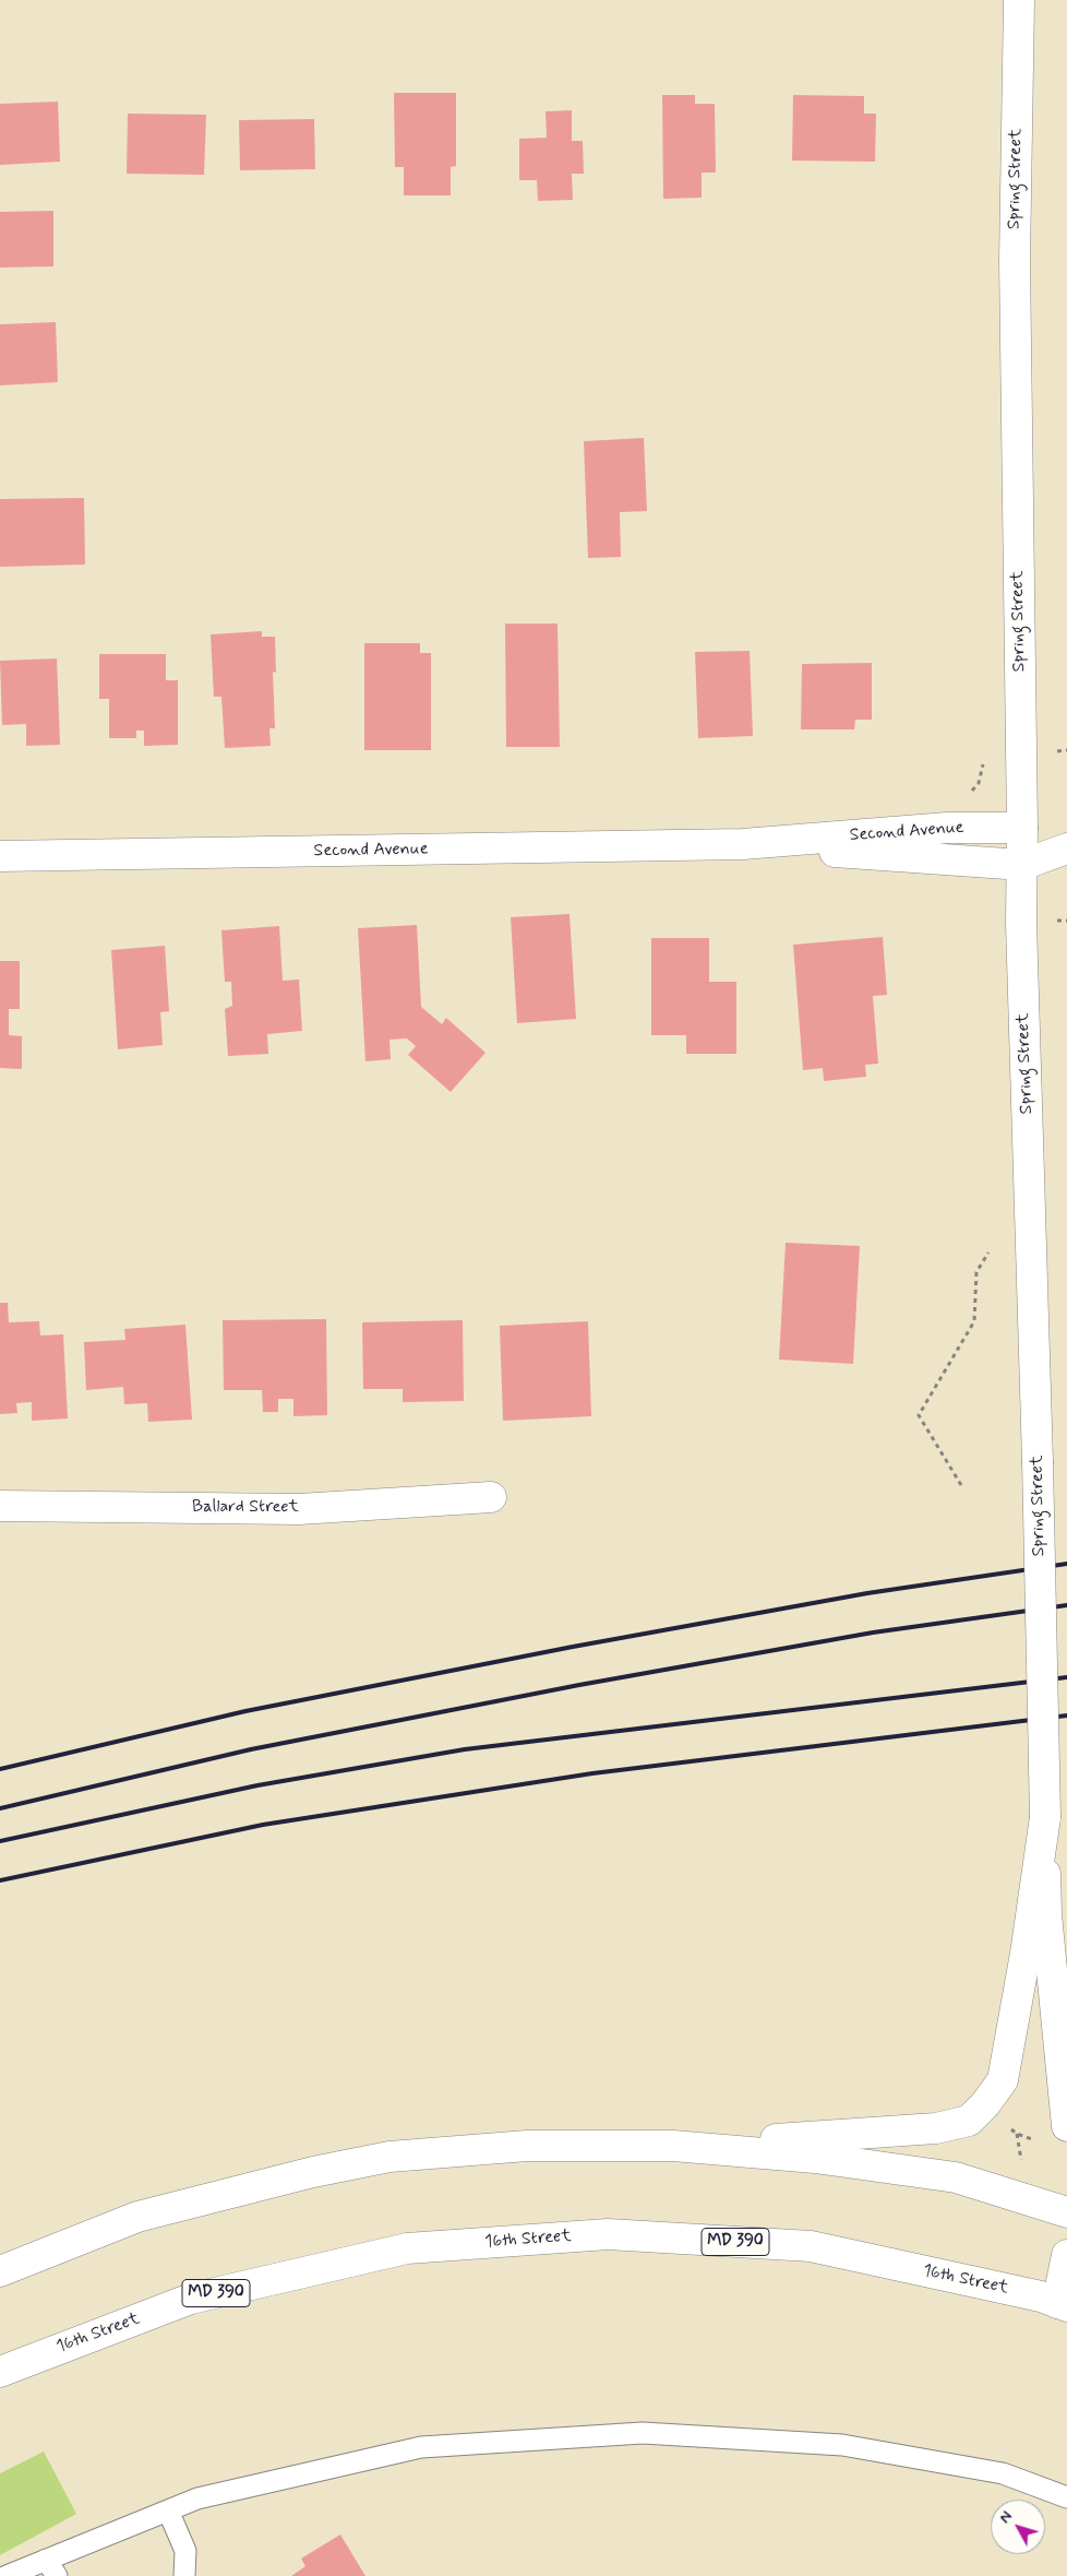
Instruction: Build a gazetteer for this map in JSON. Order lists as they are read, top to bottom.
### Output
{
  "streets": {
    "main road": [
      "Spring Street",
      "Second Avenue",
      "Ballard Street",
      "16th Street",
      "MD 390"
    ]
  },
  "crossings": [
    ["Spring Street", "Second Avenue"]
  ],
  "north": "top left"
}
